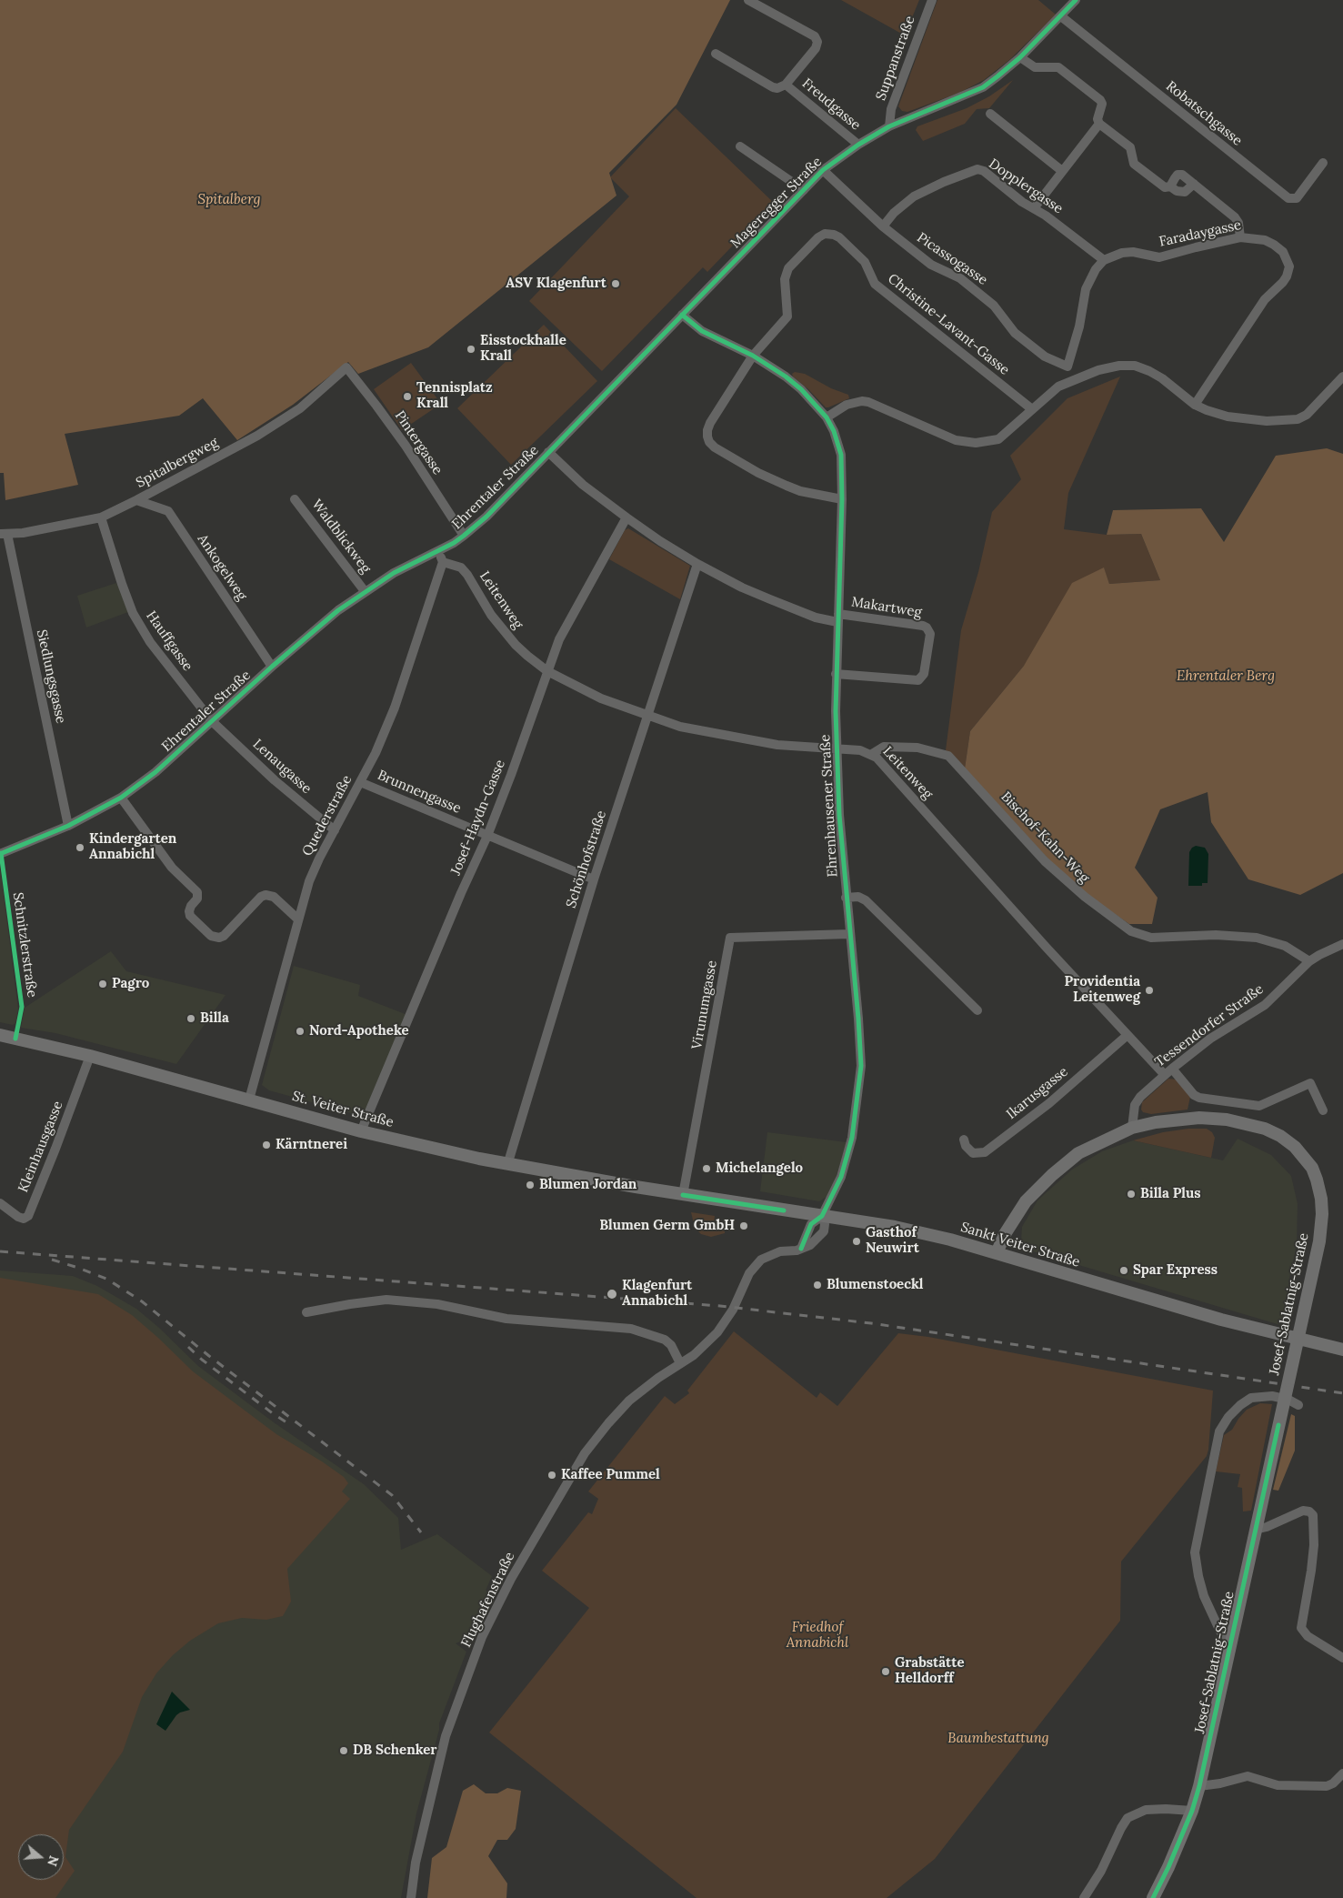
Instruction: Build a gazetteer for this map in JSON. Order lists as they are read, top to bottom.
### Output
{
  "streets": {
    "main road": ["St. Veiter Straße", "Sankt Veiter Straße", "Josef-Sablatnig-Straße"],
    "street": [
      "Suppanstraße",
      "Freudgasse",
      "Robatschgasse",
      "Dopplergasse",
      "Mageregger Straße",
      "Faradaygasse",
      "Picassogasse",
      "Christine-Lavant-Gasse",
      "Pintergasse",
      "Spitalbergweg",
      "Ehrentaler Straße",
      "Waldblickweg",
      "Ankogelweg",
      "Leitenweg",
      "Makartweg",
      "Hauffgasse",
      "Siedlungsgasse",
      "Lenaugasse",
      "Brunnengasse",
      "Ehrenhausener Straße",
      "Quederstraße",
      "Josef-Haydn-Gasse",
      "Bischof-Kahn-Weg",
      "Schönhofstraße",
      "Virunumgasse",
      "Tessendorfer Straße",
      "Ikarusgasse",
      "Kleinhausgasse",
      "Flughafenstraße"
    ],
    "cycle path": ["Schnitzlerstraße"]
  },
  "crossings": [
    ["Suppanstraße", "Mageregger Straße"],
    ["Freudgasse", "Mageregger Straße"],
    ["Robatschgasse", "Mageregger Straße"],
    ["Dopplergasse", "Faradaygasse"],
    ["Dopplergasse", "Picassogasse"],
    ["Mageregger Straße", "Picassogasse"],
    ["Mageregger Straße", "Ehrentaler Straße"],
    ["Pintergasse", "Spitalbergweg"],
    ["Pintergasse", "Ehrentaler Straße"],
    ["Spitalbergweg", "Ankogelweg"],
    ["Spitalbergweg", "Hauffgasse"],
    ["Spitalbergweg", "Siedlungsgasse"],
    ["Ehrentaler Straße", "Waldblickweg"],
    ["Ehrentaler Straße", "Ankogelweg"],
    ["Ehrentaler Straße", "Hauffgasse"],
    ["Ehrentaler Straße", "Siedlungsgasse"],
    ["Ehrentaler Straße", "Lenaugasse"],
    ["Leitenweg", "Ehrenhausener Straße"],
    ["Leitenweg", "Quederstraße"],
    ["Leitenweg", "Josef-Haydn-Gasse"],
    ["Leitenweg", "Bischof-Kahn-Weg"],
    ["Leitenweg", "Schönhofstraße"],
    ["Leitenweg", "Tessendorfer Straße"],
    ["Leitenweg", "Ikarusgasse"],
    ["Makartweg", "Ehrenhausener Straße"],
    ["Hauffgasse", "Lenaugasse"],
    ["Lenaugasse", "Quederstraße"],
    ["Brunnengasse", "Quederstraße"],
    ["Brunnengasse", "Josef-Haydn-Gasse"],
    ["Brunnengasse", "Schönhofstraße"],
    ["Ehrenhausener Straße", "Virunumgasse"],
    ["Ehrenhausener Straße", "Sankt Veiter Straße"],
    ["Ehrenhausener Straße", "Flughafenstraße"],
    ["Quederstraße", "St. Veiter Straße"],
    ["Josef-Haydn-Gasse", "St. Veiter Straße"],
    ["Bischof-Kahn-Weg", "Tessendorfer Straße"],
    ["Schönhofstraße", "St. Veiter Straße"],
    ["Virunumgasse", "St. Veiter Straße"],
    ["Virunumgasse", "Sankt Veiter Straße"],
    ["Tessendorfer Straße", "Josef-Sablatnig-Straße"],
    ["St. Veiter Straße", "Kleinhausgasse"],
    ["St. Veiter Straße", "Sankt Veiter Straße"],
    ["Sankt Veiter Straße", "Josef-Sablatnig-Straße"],
    ["Sankt Veiter Straße", "Flughafenstraße"]
  ],
  "parks": [
    "Spitalberg",
    "Ehrentaler Berg",
    "Friedhof Annabichl",
    "Baumbestattung"
  ],
  "places": [
    "ASV Klagenfurt",
    "Eisstockhalle Krall",
    "Tennisplatz Krall",
    "Kindergarten Annabichl",
    "Pagro",
    "Providentia Leitenweg",
    "Billa",
    "Nord-Apotheke",
    "Kärntnerei",
    "Michelangelo",
    "Blumen Jordan",
    "Billa Plus",
    "Blumen Germ GmbH",
    "Gasthof Neuwirt",
    "Spar Express",
    "Blumenstoeckl",
    "Klagenfurt Annabichl",
    "Kaffee Pummel",
    "Grabstätte Helldorff",
    "DB Schenker"
  ],
  "north": "right"
}
